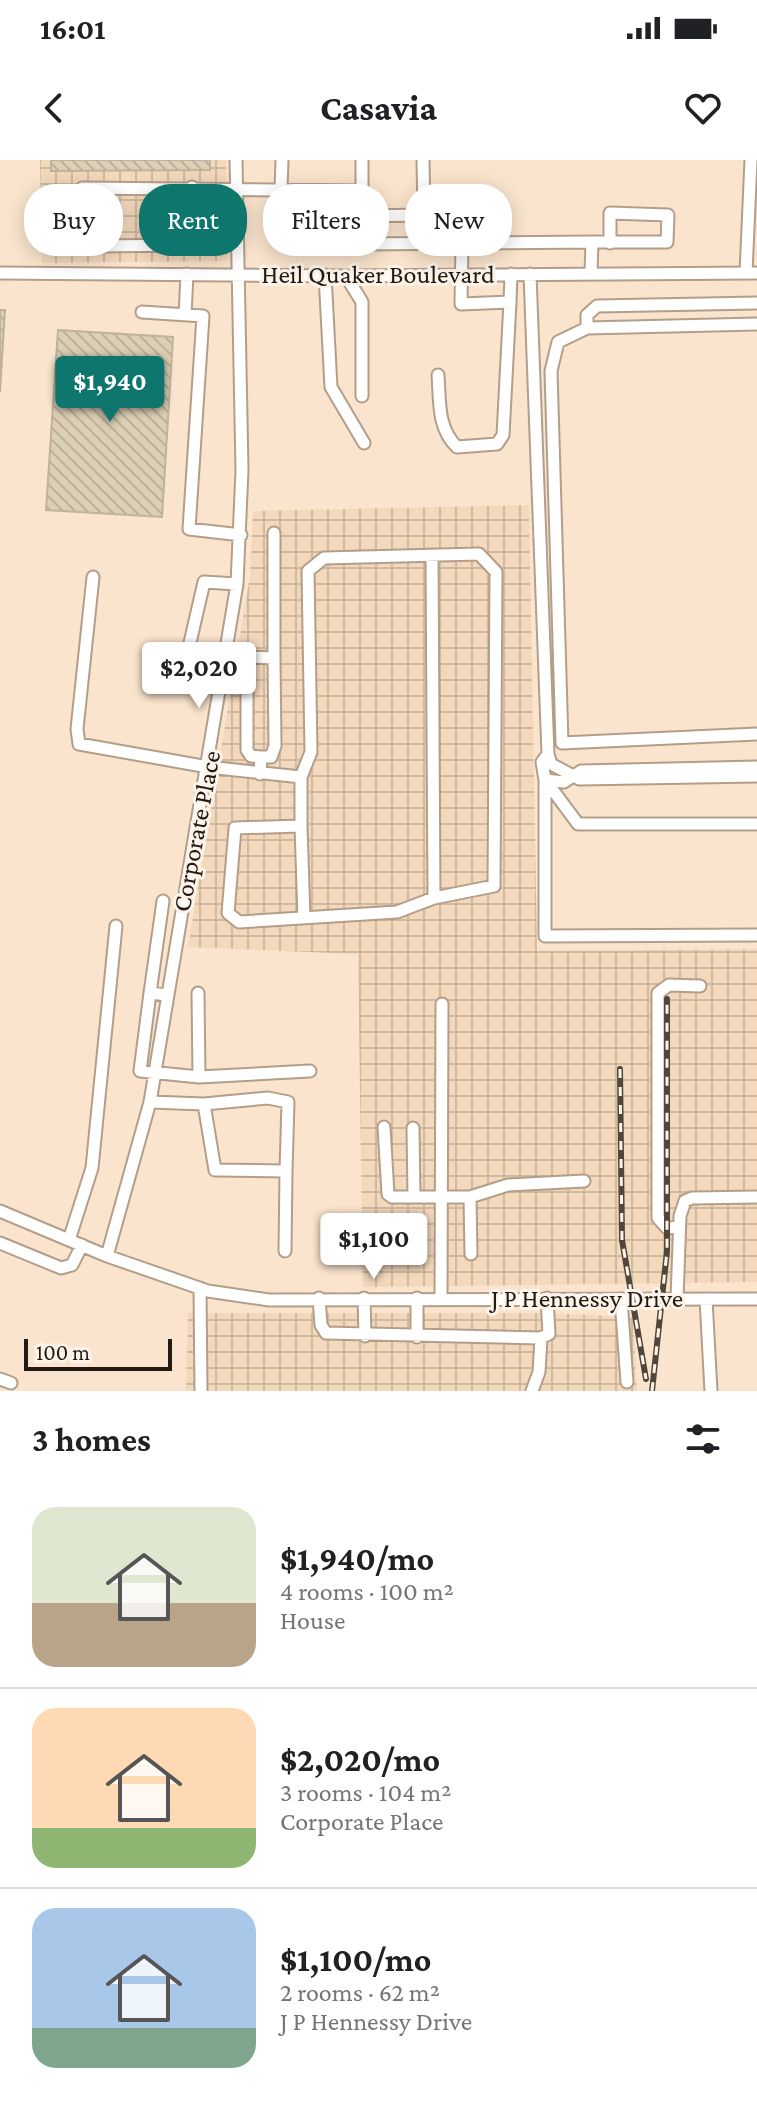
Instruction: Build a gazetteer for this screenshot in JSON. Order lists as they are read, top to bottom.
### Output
{
  "streets": {
    "street": ["Heil Quaker Boulevard", "Corporate Place", "J P Hennessy Drive"]
  },
  "crossings": [
    ["Heil Quaker Boulevard", "Corporate Place"],
    ["Corporate Place", "J P Hennessy Drive"]
  ],
  "scale_bar": "100 m",
  "page": {
    "status": "16:01",
    "header": "Casavia",
    "chip": [
      "Buy",
      "Rent",
      "Filters",
      "New"
    ],
    "price": ["$1,940", "$2,020", "$1,100"],
    "scale": "100 m",
    "heading": "3 homes",
    "list": [
      {
        "name": "$1,940/mo",
        "note": "4 rooms · 100 m² · House"
      },
      {
        "name": "$2,020/mo",
        "note": "3 rooms · 104 m² · Corporate Place"
      },
      {
        "name": "$1,100/mo",
        "note": "2 rooms · 62 m² · J P Hennessy Drive"
      }
    ]
  }
}
